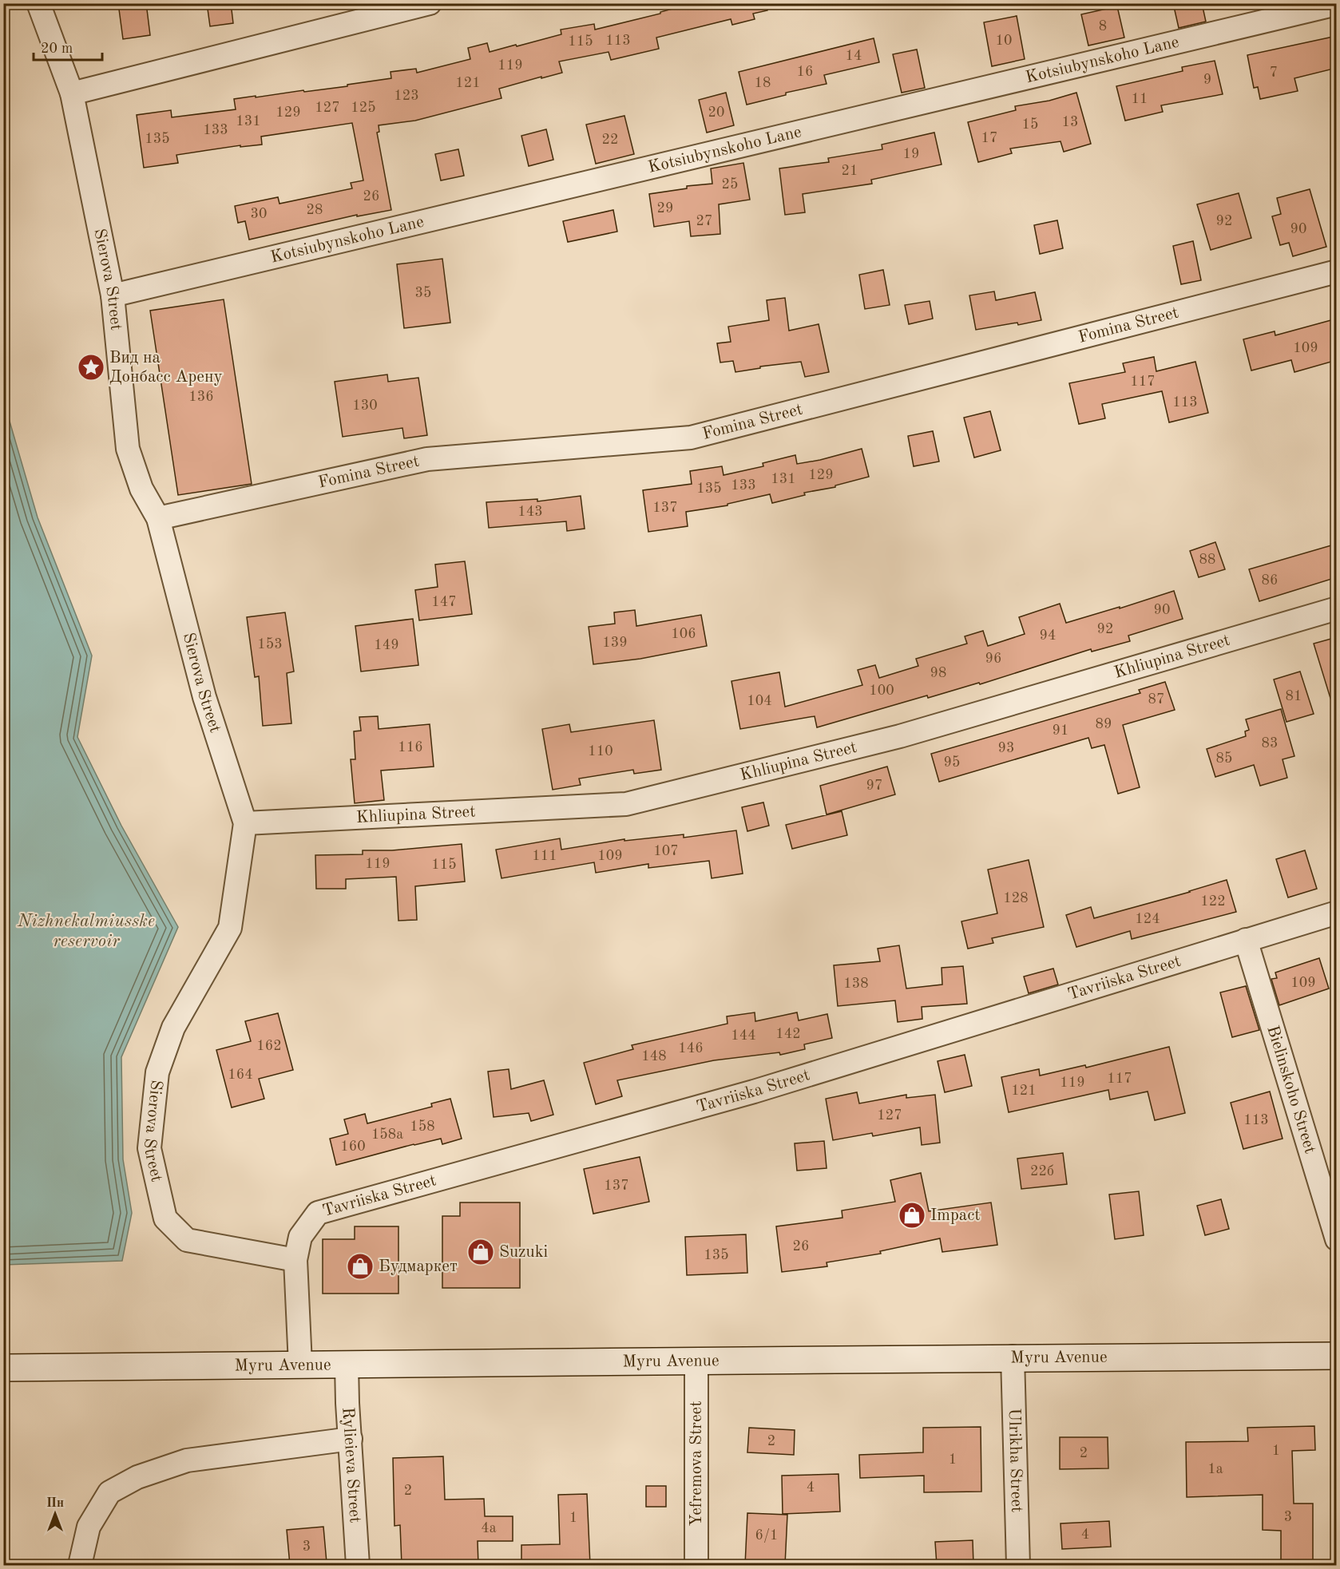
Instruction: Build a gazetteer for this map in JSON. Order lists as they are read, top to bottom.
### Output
{
  "streets": {
    "main road": ["Myru Avenue"],
    "street": [
      "Kotsiubynskoho Lane",
      "Sierova Street",
      "Fomina Street",
      "Khliupina Street",
      "Tavriiska Street",
      "Bielinskoho Street",
      "Ulrikha Street",
      "Yefremova Street",
      "Rylieieva Street"
    ]
  },
  "crossings": [
    ["Kotsiubynskoho Lane", "Sierova Street"],
    ["Sierova Street", "Fomina Street"],
    ["Sierova Street", "Khliupina Street"],
    ["Sierova Street", "Tavriiska Street"],
    ["Tavriiska Street", "Bielinskoho Street"],
    ["Tavriiska Street", "Myru Avenue"],
    ["Myru Avenue", "Ulrikha Street"],
    ["Myru Avenue", "Yefremova Street"],
    ["Myru Avenue", "Rylieieva Street"]
  ],
  "water": ["Nizhnekalmiusske reservoir"],
  "places": {
    "place": ["Вид на Донбасс Арену"],
    "shop": ["Impact", "Suzuki", "Будмаркет"]
  },
  "house_numbers": [
    "8",
    "113",
    "10",
    "115",
    "14",
    "119",
    "16",
    "7",
    "9",
    "121",
    "18",
    "123",
    "11",
    "127",
    "125",
    "129",
    "20",
    "131",
    "13",
    "15",
    "133",
    "17",
    "135",
    "22",
    "19",
    "21",
    "25",
    "26",
    "29",
    "28",
    "30",
    "27",
    "92",
    "90",
    "35",
    "109",
    "117",
    "136",
    "113",
    "130",
    "129",
    "131",
    "133",
    "135",
    "137",
    "143",
    "88",
    "86",
    "147",
    "90",
    "92",
    "106",
    "94",
    "139",
    "153",
    "149",
    "96",
    "98",
    "100",
    "81",
    "87",
    "104",
    "89",
    "91",
    "83",
    "116",
    "93",
    "110",
    "85",
    "95",
    "97",
    "107",
    "111",
    "109",
    "119",
    "115",
    "128",
    "122",
    "124",
    "109",
    "138",
    "142",
    "144",
    "162",
    "146",
    "148",
    "164",
    "117",
    "119",
    "121",
    "127",
    "113",
    "158",
    "158а",
    "160",
    "22б",
    "137",
    "26",
    "135",
    "2",
    "1",
    "2",
    "1",
    "1а",
    "4",
    "2",
    "3",
    "1",
    "4а",
    "4",
    "6/1",
    "3"
  ],
  "scale_bar": "20 m",
  "north": "top"
}
